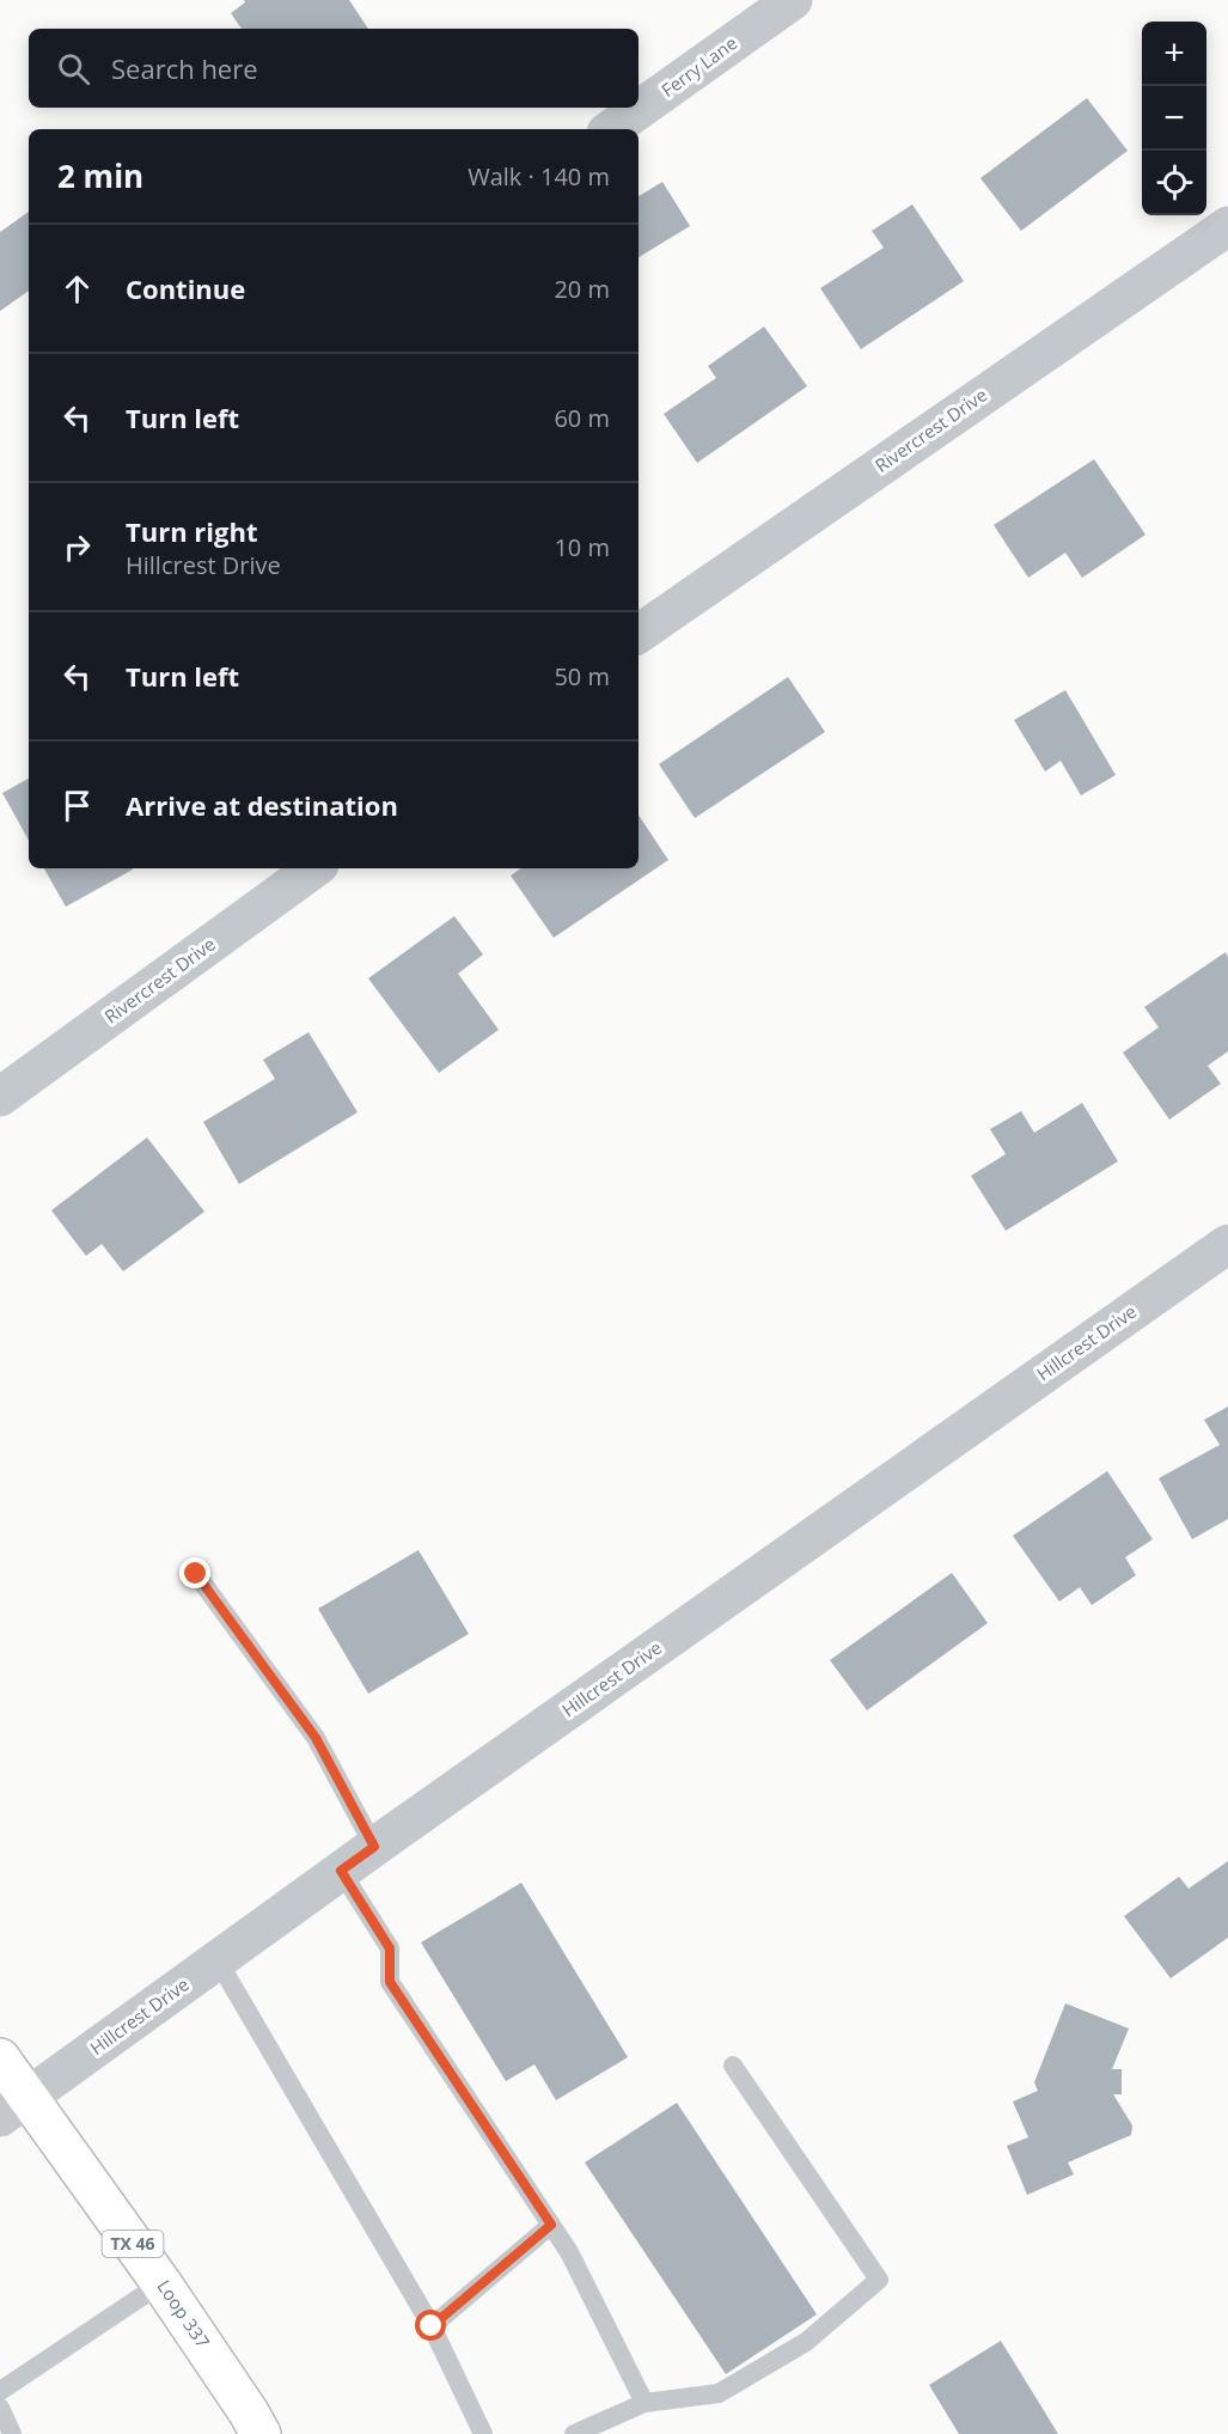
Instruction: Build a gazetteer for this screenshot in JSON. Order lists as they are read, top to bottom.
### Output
{
  "streets": {
    "main road": ["TX 46", "Loop 337"],
    "street": ["Ferry Lane", "Rivercrest Drive", "Hillcrest Drive"]
  },
  "crossings": [
    ["Hillcrest Drive", "Loop 337"]
  ],
  "page": {
    "map_buttons": ["+", "−"],
    "search": "Search here",
    "heading": ["2 min", "Walk · 140 m"],
    "list": [
      ["Continue", "20 m"],
      ["Turn left", "60 m"],
      ["Turn right", "Hillcrest Drive", "10 m"],
      ["Turn left", "50 m"],
      "Arrive at destination"
    ]
  }
}
